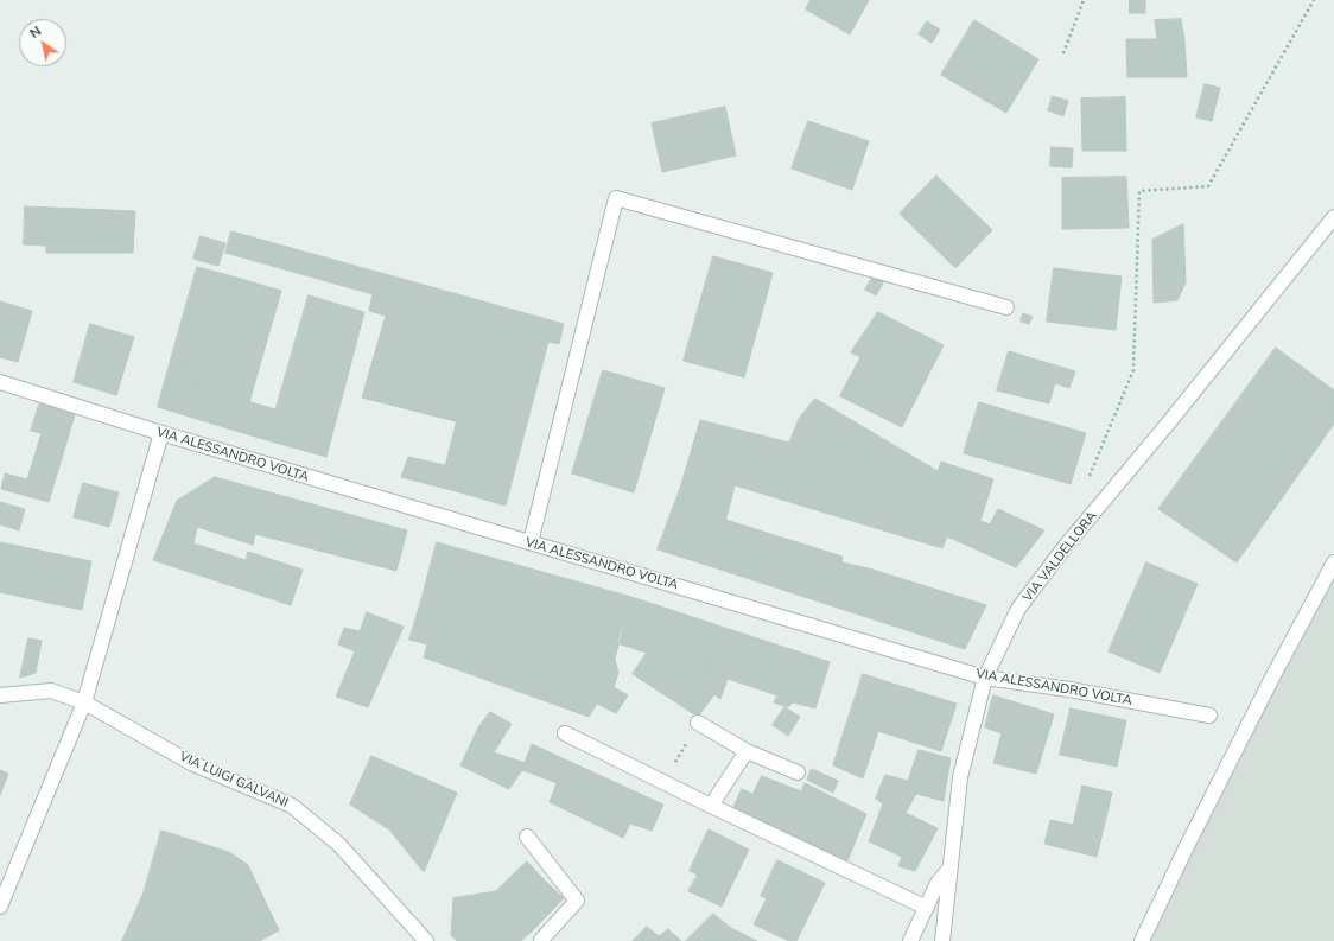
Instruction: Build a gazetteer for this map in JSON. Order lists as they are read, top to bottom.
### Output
{
  "streets": {
    "street": ["VIA ALESSANDRO VOLTA", "VIA VALDELLORA", "VIA LUIGI GALVANI"]
  },
  "crossings": [
    ["VIA ALESSANDRO VOLTA", "VIA VALDELLORA"]
  ],
  "north": "top left"
}
